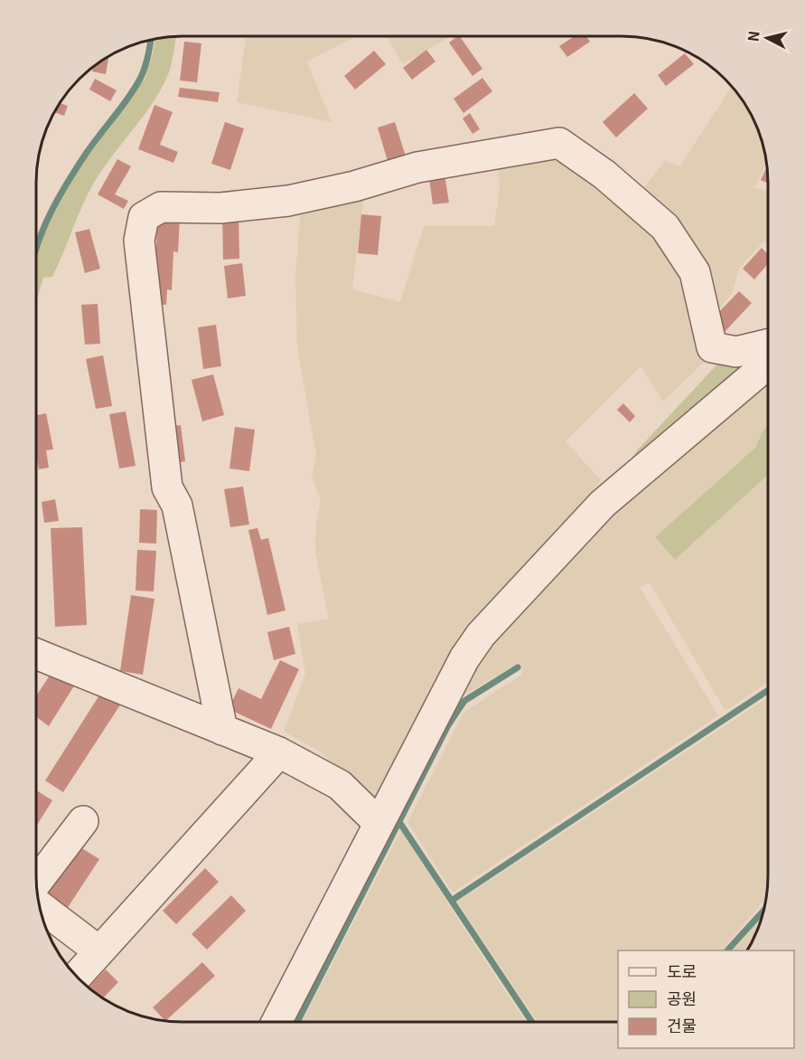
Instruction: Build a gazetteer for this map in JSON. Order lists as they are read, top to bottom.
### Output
{
  "legend": ["도로", "공원", "건물"],
  "north": "left"
}
